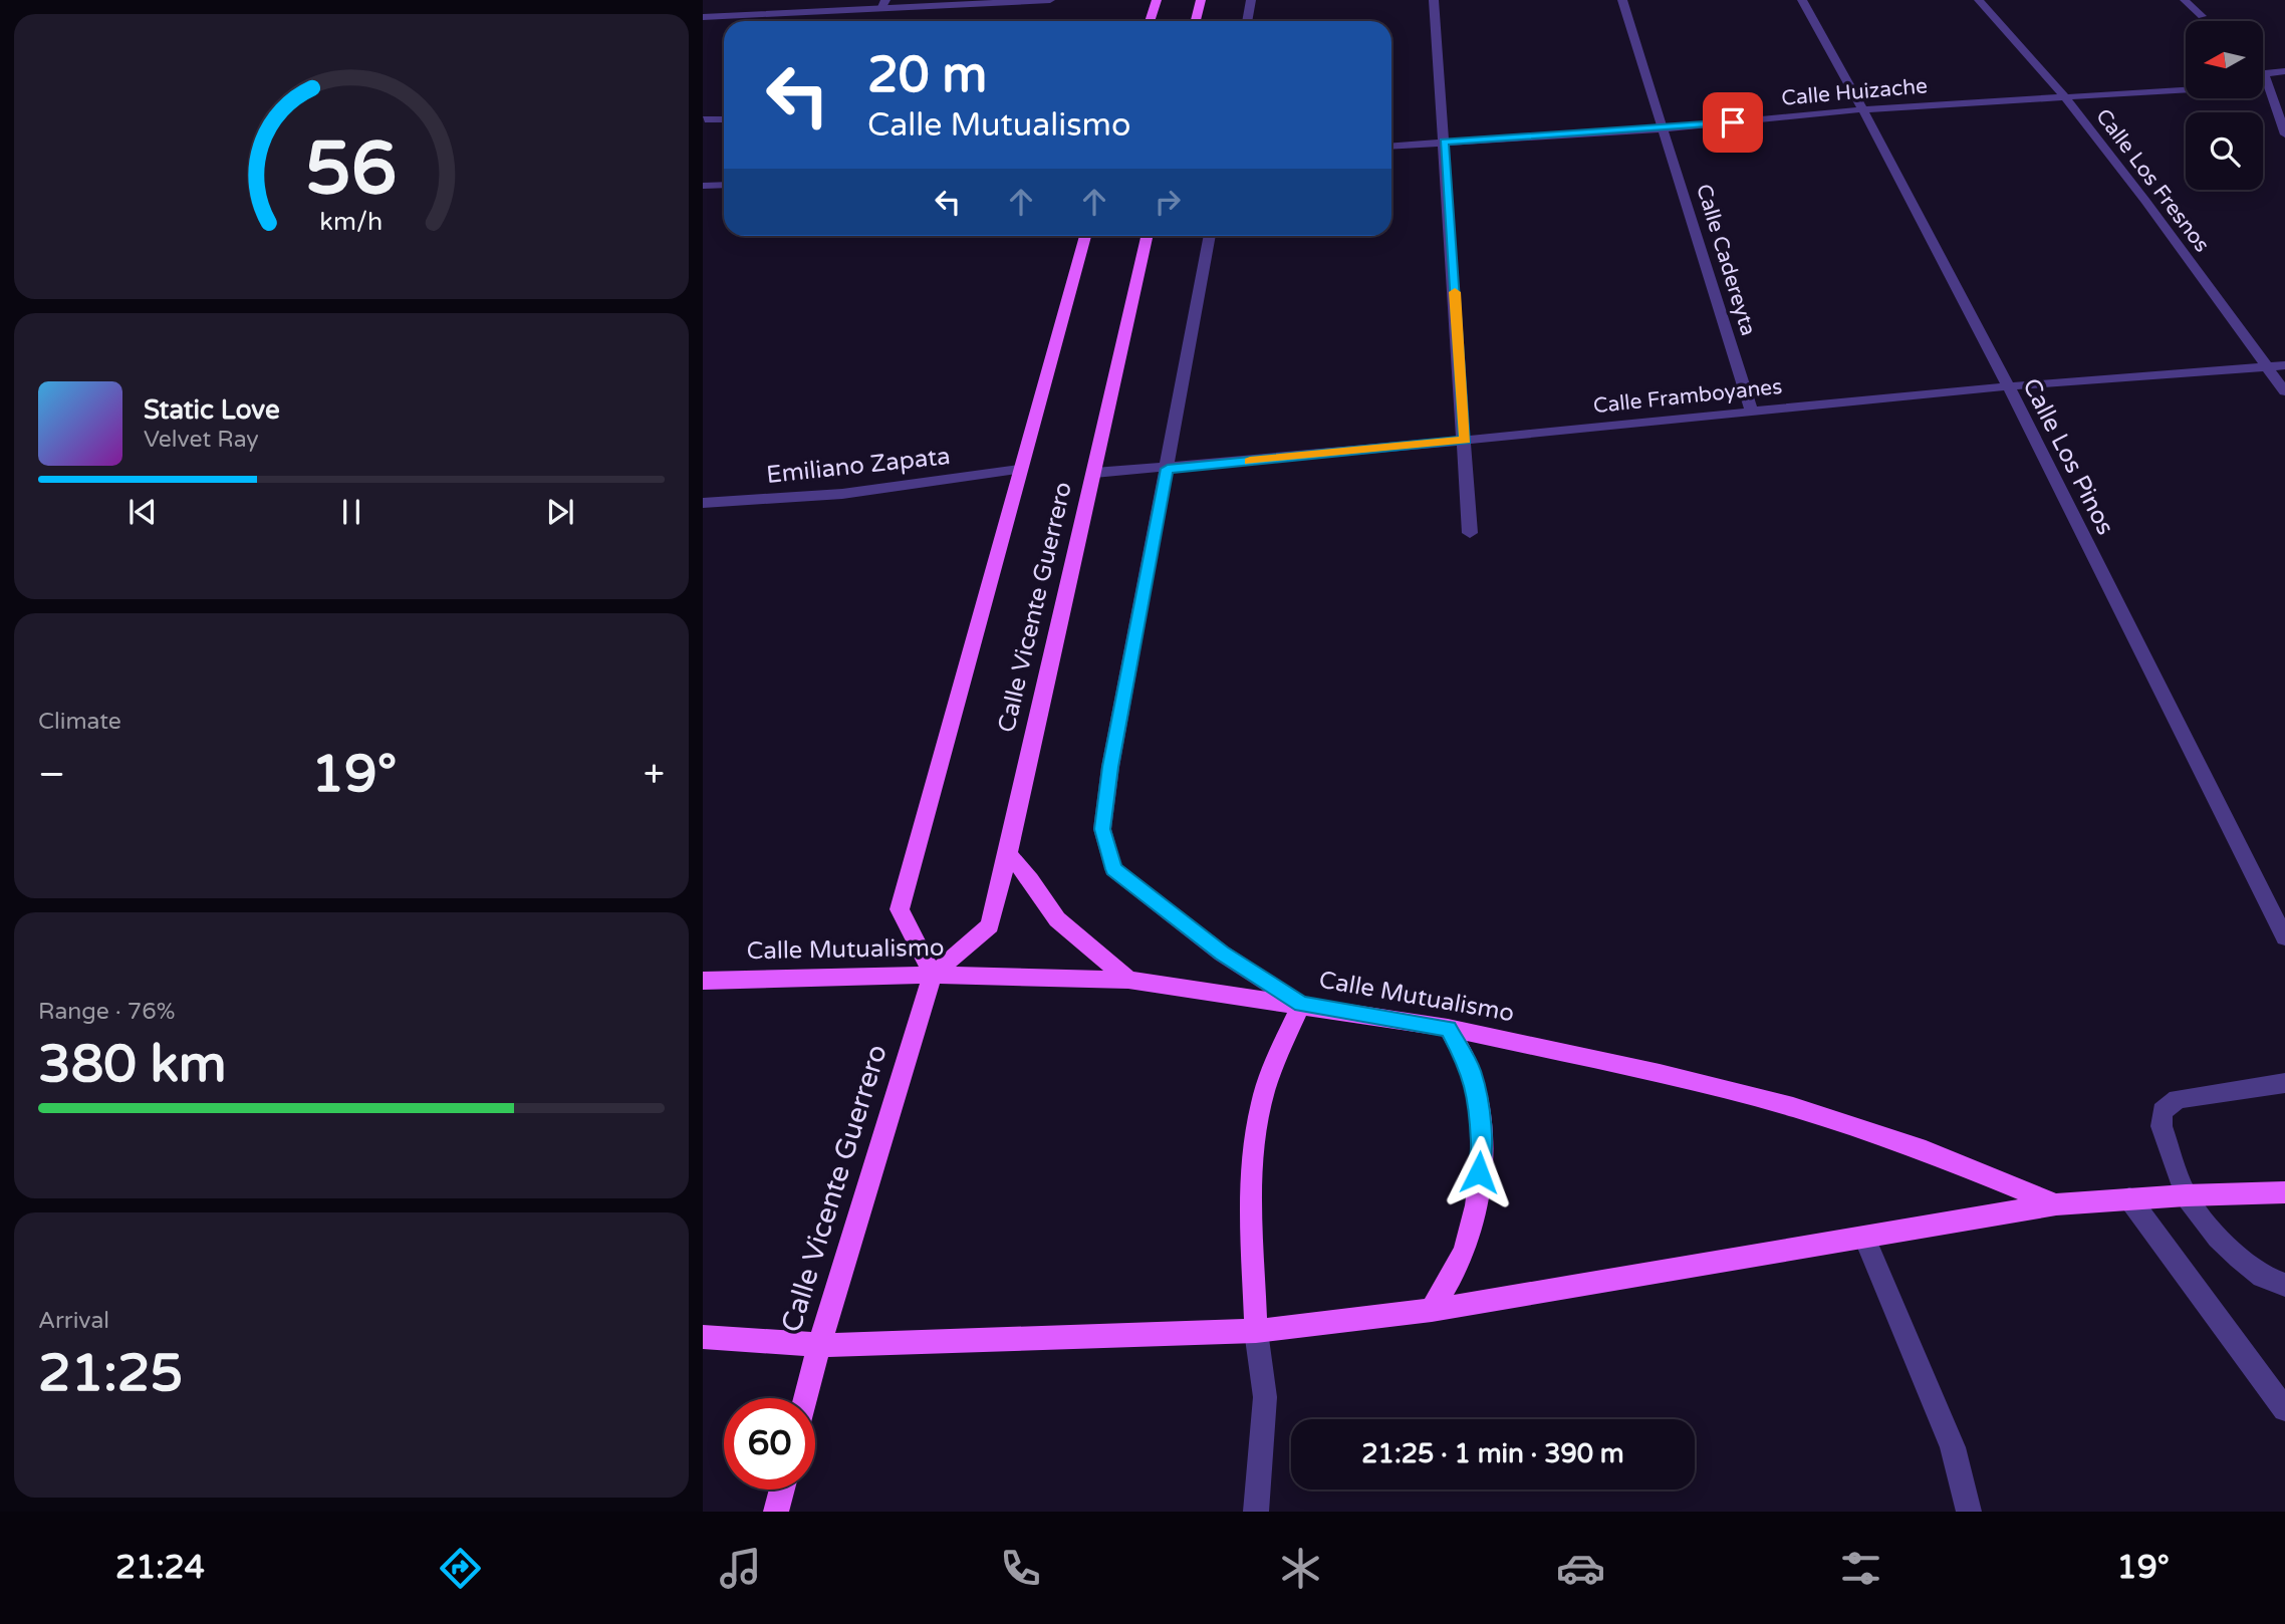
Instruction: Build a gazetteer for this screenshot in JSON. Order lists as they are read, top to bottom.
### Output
{
  "streets": {
    "main road": ["Calle Vicente Guerrero", "Calle Mutualismo"],
    "street": [
      "Calle Huizache",
      "Calle Los Fresnos",
      "Calle Cadereyta",
      "Calle Framboyanes",
      "Calle Los Pinos",
      "Emiliano Zapata"
    ]
  },
  "crossings": [
    ["Calle Huizache", "Calle Los Fresnos"],
    ["Calle Huizache", "Calle Cadereyta"],
    ["Calle Huizache", "Calle Los Pinos"],
    ["Calle Los Fresnos", "Calle Framboyanes"],
    ["Calle Cadereyta", "Calle Framboyanes"],
    ["Calle Framboyanes", "Calle Los Pinos"],
    ["Calle Framboyanes", "Calle Vicente Guerrero"],
    ["Emiliano Zapata", "Calle Vicente Guerrero"],
    ["Calle Vicente Guerrero", "Calle Mutualismo"]
  ],
  "north": "left",
  "page": {
    "turn": ["20 m", "Calle Mutualismo"],
    "song": ["Static Love", "Velvet Ray"],
    "tile": [
      "Climate",
      ["Range · 76%", "380 km"],
      ["Arrival", "21:25"]
    ],
    "heat": ["−", "19°", "+"],
    "limit": "60",
    "trip": "21:25 · 1 min · 390 m",
    "tabs": ["21:24", "19°"],
    "gauge": ["56", "km/h"]
  }
}
